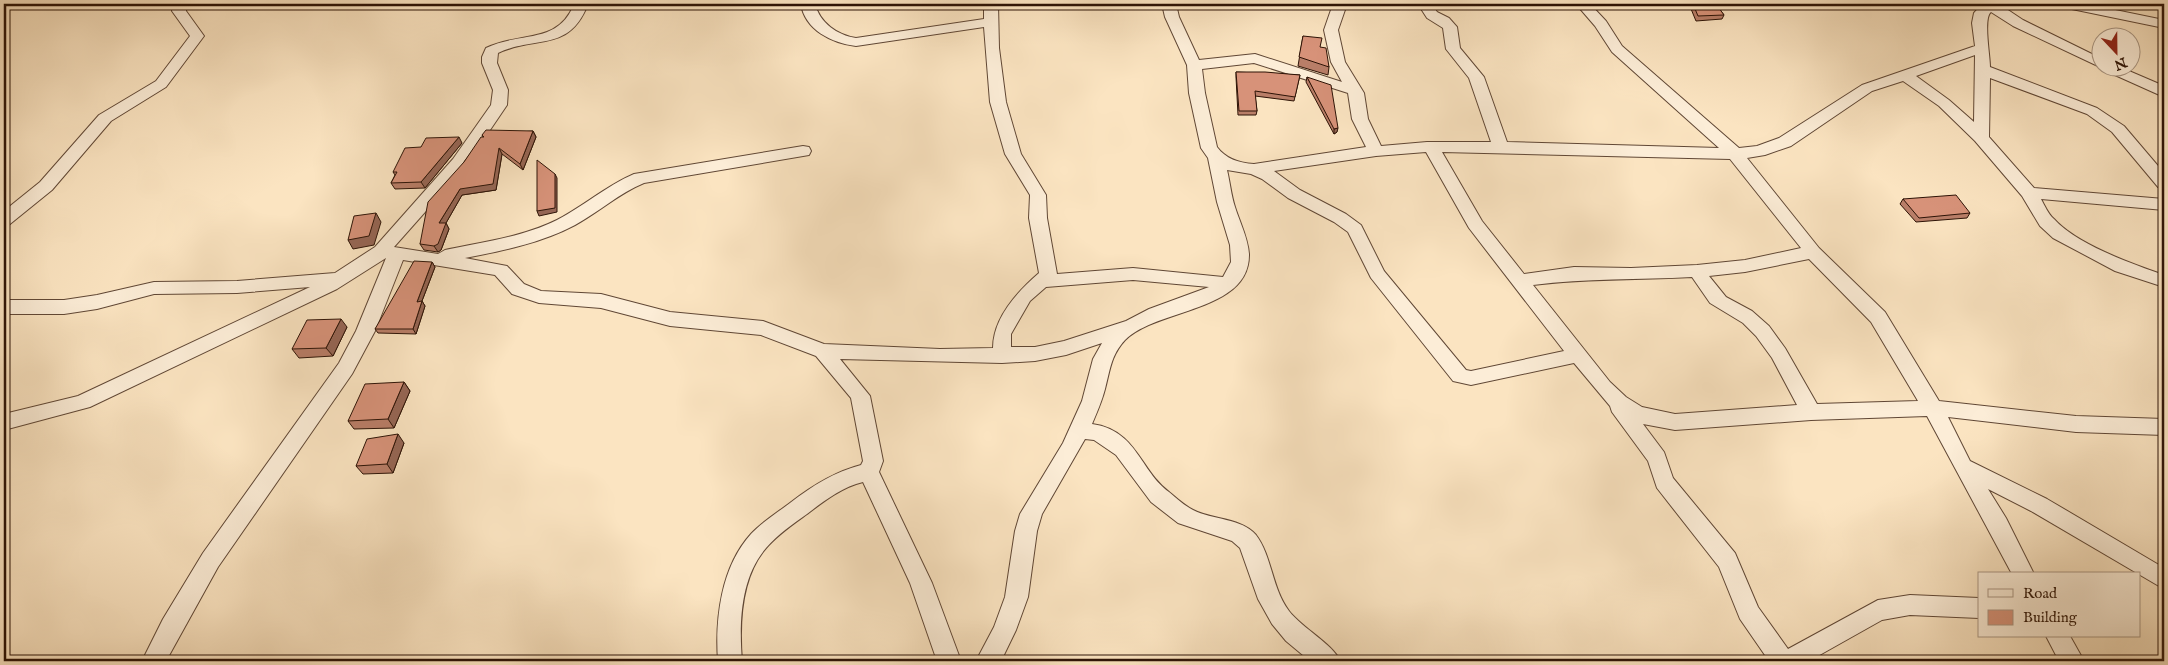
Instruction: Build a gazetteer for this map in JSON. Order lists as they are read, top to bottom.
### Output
{
  "legend": ["Road", "Building"],
  "north": "bottom"
}
